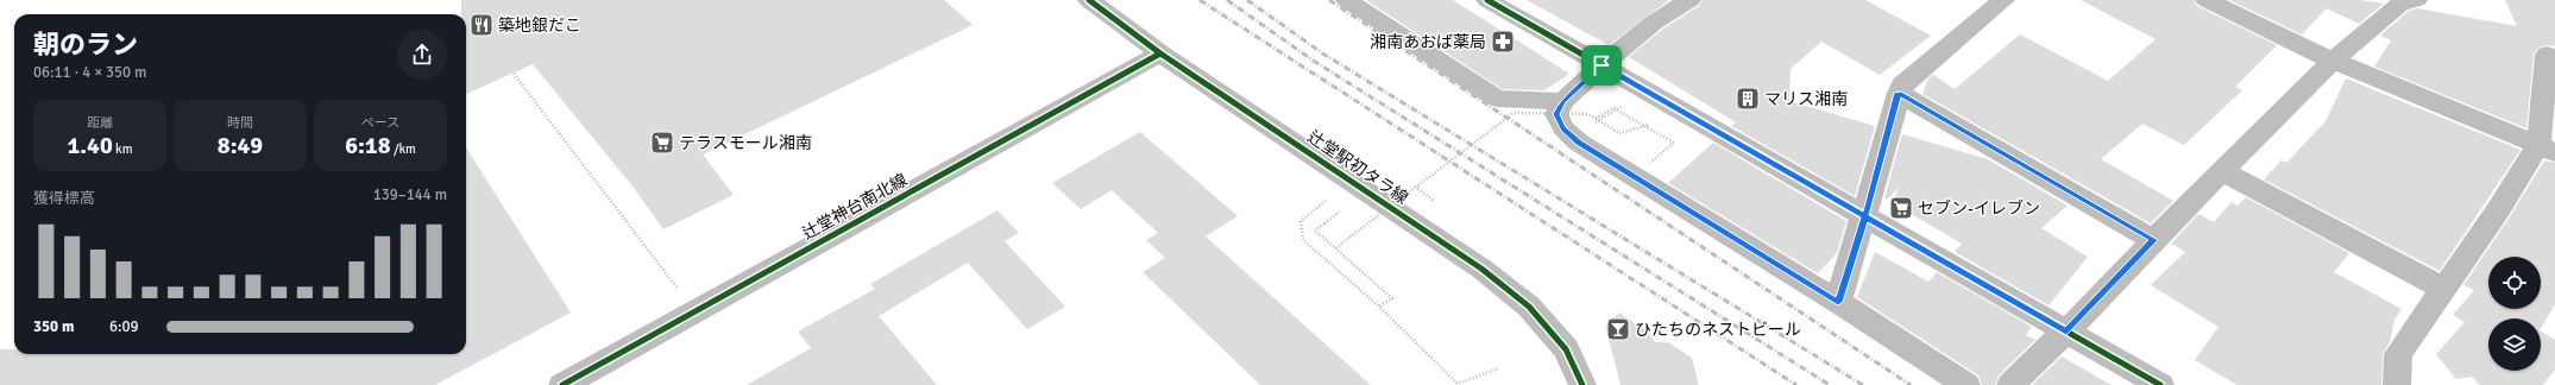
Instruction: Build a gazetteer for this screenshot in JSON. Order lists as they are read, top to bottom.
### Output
{
  "streets": {
    "street": ["辻堂駅初タラ線", "辻堂神台南北線"]
  },
  "crossings": [
    ["辻堂駅初タラ線", "辻堂神台南北線"]
  ],
  "places": {
    "restaurant": ["築地銀だこ"],
    "pharmacy": ["湘南あおば薬局"],
    "building": ["マリス湘南"],
    "supermarket": ["テラスモール湘南", "セブン-イレブン"],
    "bar": ["ひたちのネストビール"]
  },
  "page": {
    "heading": ["朝のラン", "06:11 · 4 × 350 m"],
    "stats": [
      ["距離", "1.40 km"],
      ["時間", "8:49"],
      ["ペース", "6:18 /km"]
    ],
    "chart": ["獲得標高", "139–144 m"],
    "list": [
      {
        "name": "350 m",
        "note": "6:09"
      }
    ]
  }
}
